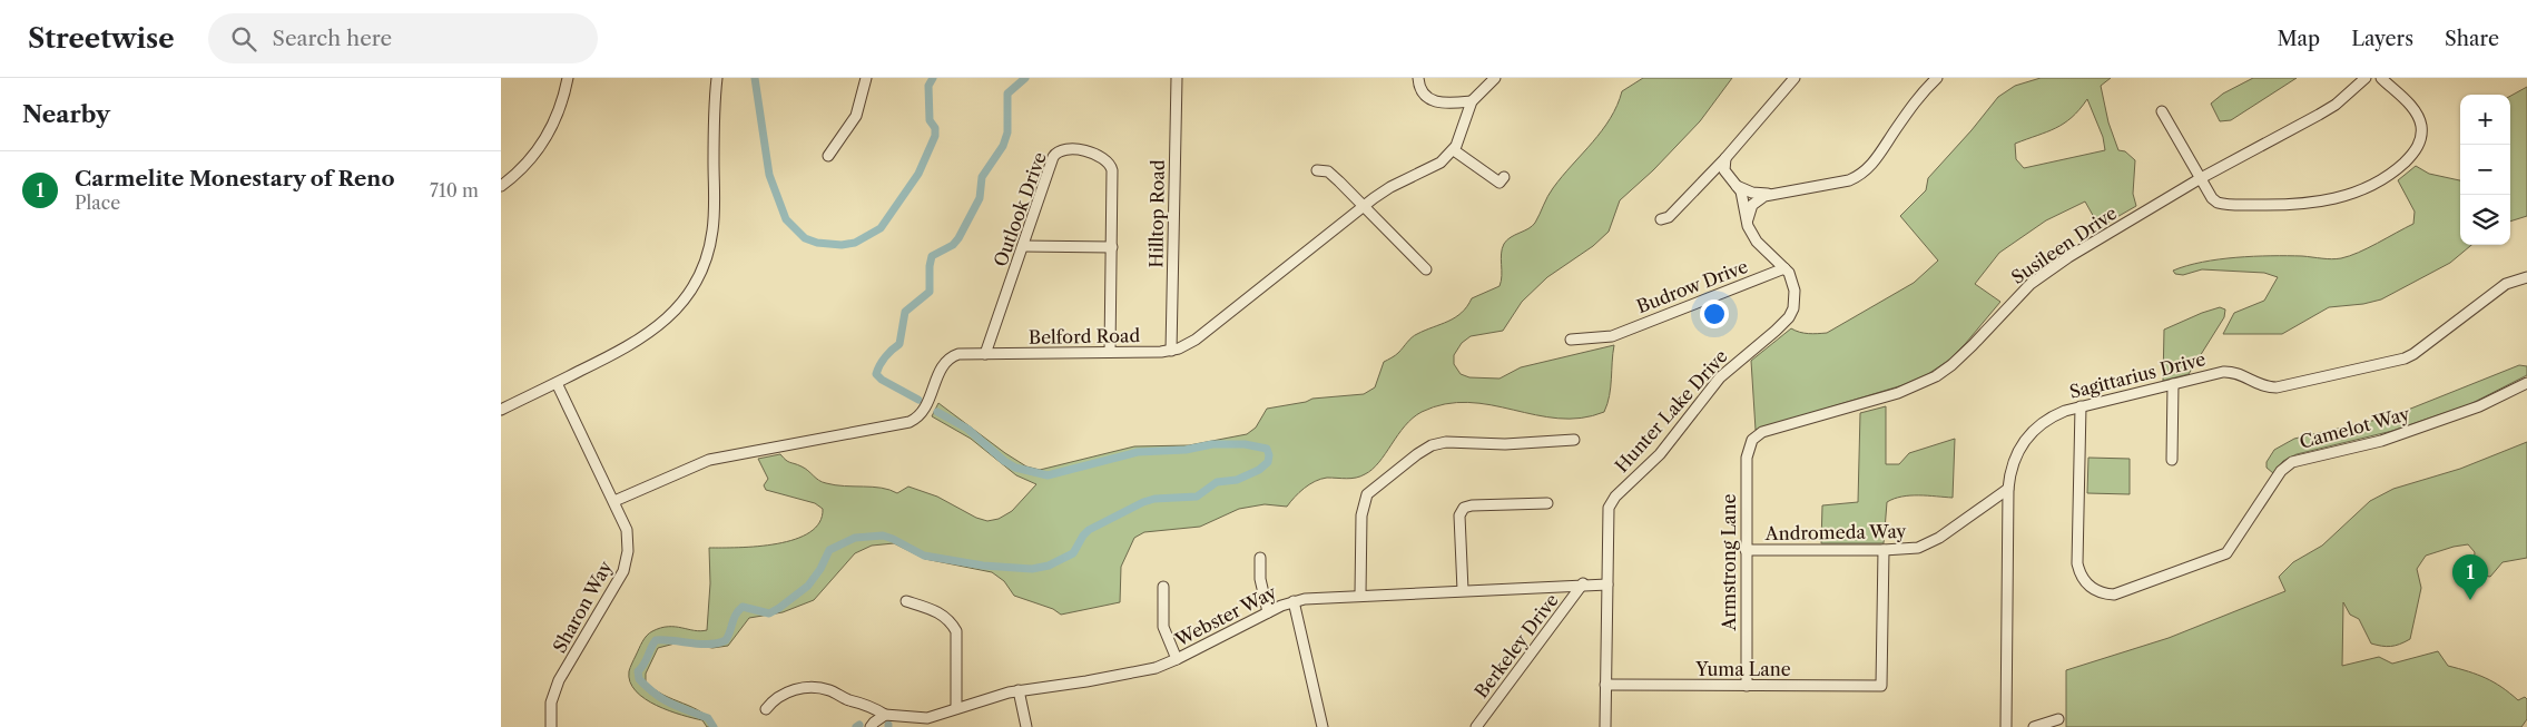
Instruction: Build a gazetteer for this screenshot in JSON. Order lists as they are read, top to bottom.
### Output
{
  "streets": {
    "street": [
      "Outlook Drive",
      "Hilltop Road",
      "Susileen Drive",
      "Budrow Drive",
      "Belford Road",
      "Sagittarius Drive",
      "Hunter Lake Drive",
      "Camelot Way",
      "Andromeda Way",
      "Armstrong Lane",
      "Sharon Way",
      "Webster Way",
      "Berkeley Drive",
      "Yuma Lane"
    ]
  },
  "crossings": [
    ["Outlook Drive", "Belford Road"],
    ["Hilltop Road", "Belford Road"],
    ["Susileen Drive", "Armstrong Lane"],
    ["Budrow Drive", "Hunter Lake Drive"],
    ["Belford Road", "Sharon Way"],
    ["Sagittarius Drive", "Camelot Way"],
    ["Sagittarius Drive", "Andromeda Way"],
    ["Hunter Lake Drive", "Webster Way"],
    ["Hunter Lake Drive", "Yuma Lane"],
    ["Andromeda Way", "Armstrong Lane"],
    ["Andromeda Way", "Yuma Lane"],
    ["Armstrong Lane", "Yuma Lane"],
    ["Webster Way", "Berkeley Drive"]
  ],
  "page": {
    "header": "Streetwise",
    "search": "Search here",
    "nav": ["Map", "Layers", "Share"],
    "heading": "Nearby",
    "map_buttons": ["+", "−"],
    "list": [
      {
        "mark": "1",
        "name": "Carmelite Monestary of Reno",
        "note": "Place",
        "value": "710 m"
      }
    ],
    "pins": "1"
  }
}
